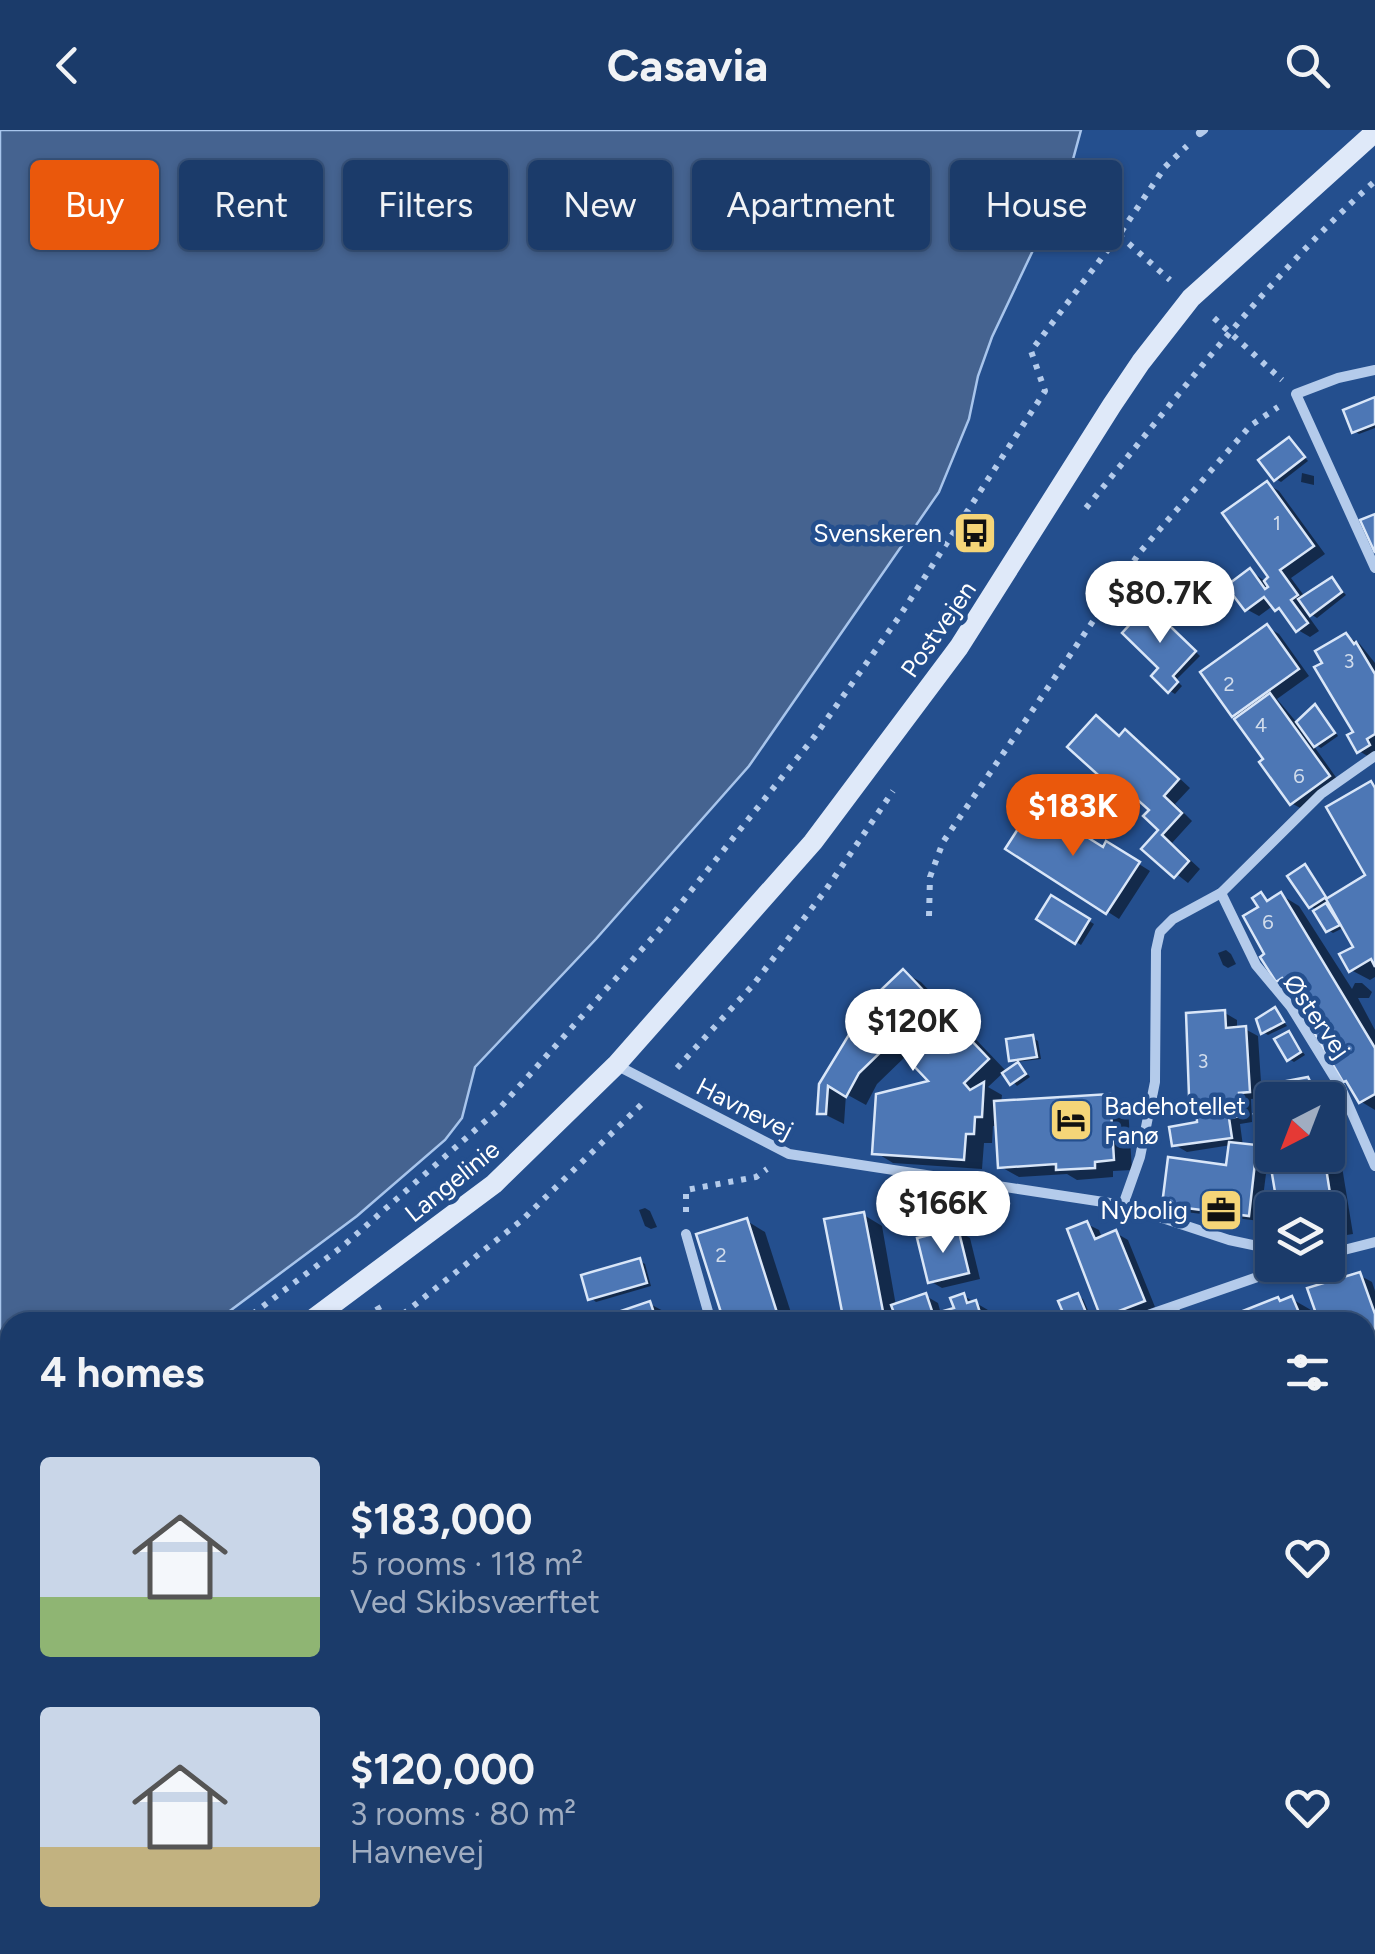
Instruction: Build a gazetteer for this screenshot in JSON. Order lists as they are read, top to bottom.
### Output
{
  "streets": {
    "street": [
      "Postvejen",
      "Østervej",
      "Havnevej",
      "Langelinie"
    ]
  },
  "crossings": [
    ["Postvejen", "Havnevej"],
    ["Postvejen", "Langelinie"],
    ["Havnevej", "Langelinie"]
  ],
  "places": {
    "bus stop": ["Svenskeren"],
    "hotel": ["Badehotellet Fanø"],
    "office": ["Nybolig"]
  },
  "house_numbers": [
    "1",
    "3",
    "2",
    "4",
    "6",
    "6",
    "3",
    "2"
  ],
  "north": "bottom left",
  "page": {
    "header": "Casavia",
    "chip": [
      "Buy",
      "Rent",
      "Filters",
      "New",
      "Apartment",
      "House"
    ],
    "price": [
      "$80.7K",
      "$183K",
      "$120K",
      "$166K"
    ],
    "heading": "4 homes",
    "list": [
      {
        "name": "$183,000",
        "note": "5 rooms · 118 m² · Ved Skibsværftet"
      },
      {
        "name": "$120,000",
        "note": "3 rooms · 80 m² · Havnevej"
      }
    ]
  }
}
